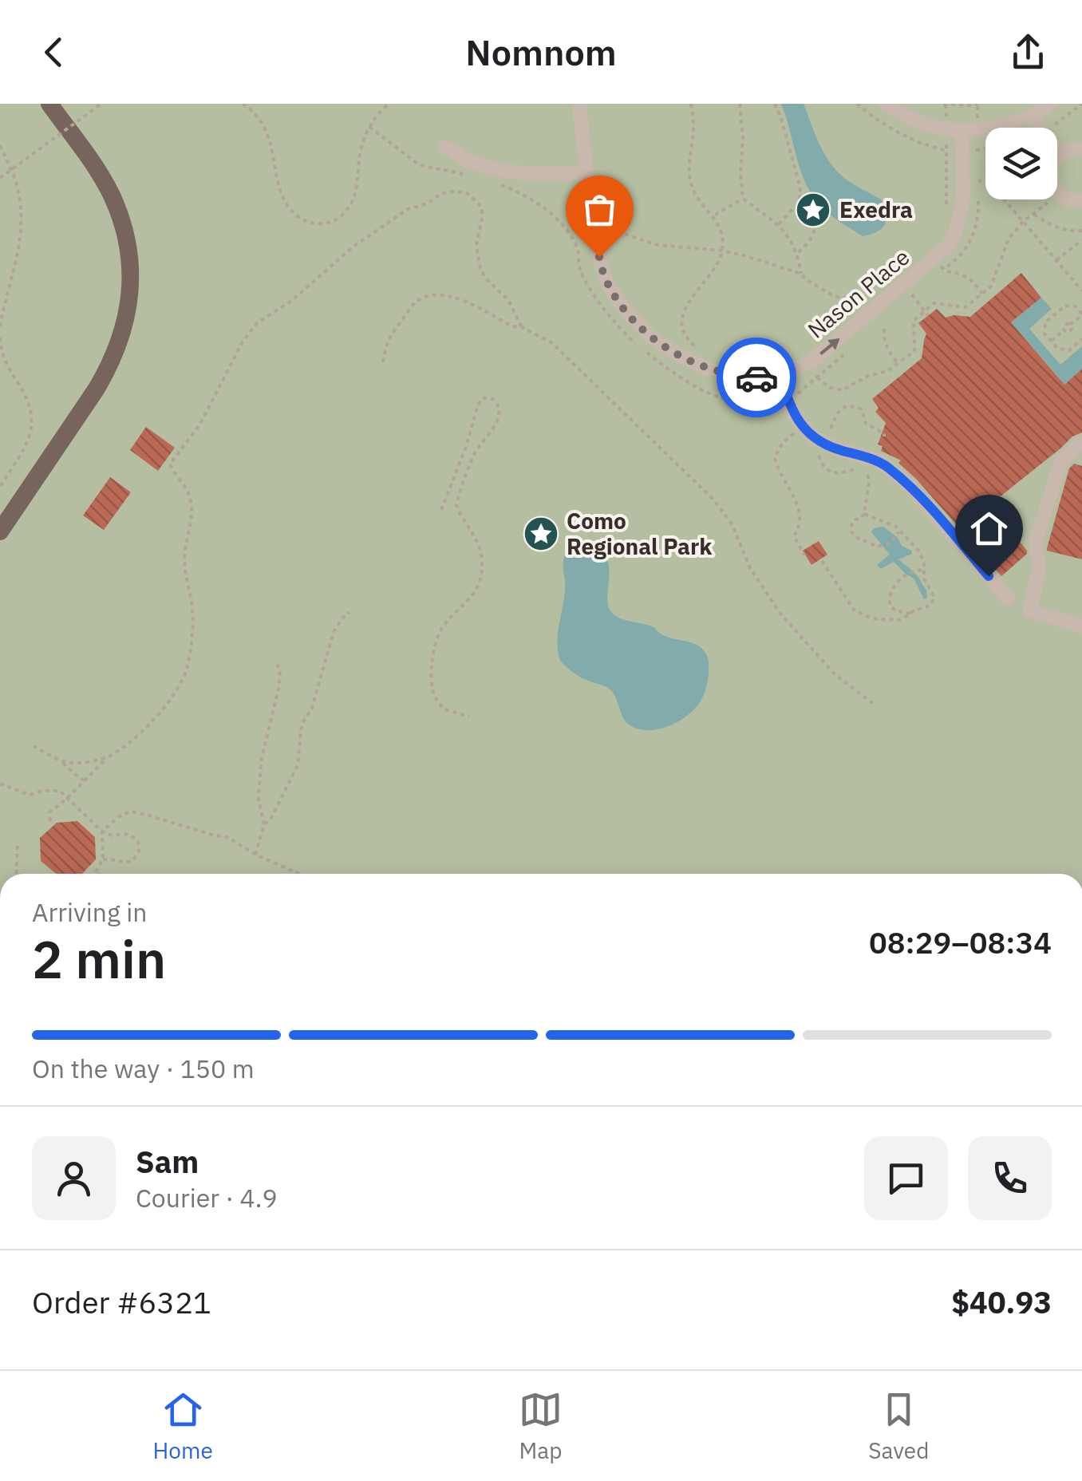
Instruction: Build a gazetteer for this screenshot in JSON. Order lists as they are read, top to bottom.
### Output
{
  "streets": {
    "street": ["Nason Place"]
  },
  "one_way": ["Nason Place"],
  "places": {
    "place": ["Exedra", "Como Regional Park"]
  },
  "page": {
    "header": "Nomnom",
    "heading": ["2 min", "Arriving in", "08:29–08:34"],
    "panel": [
      "Sam",
      "Courier · 4.9",
      "Order #6321",
      "$40.93"
    ],
    "bar": "On the way · 150 m",
    "tabs": ["Home", "Map", "Saved"]
  }
}
